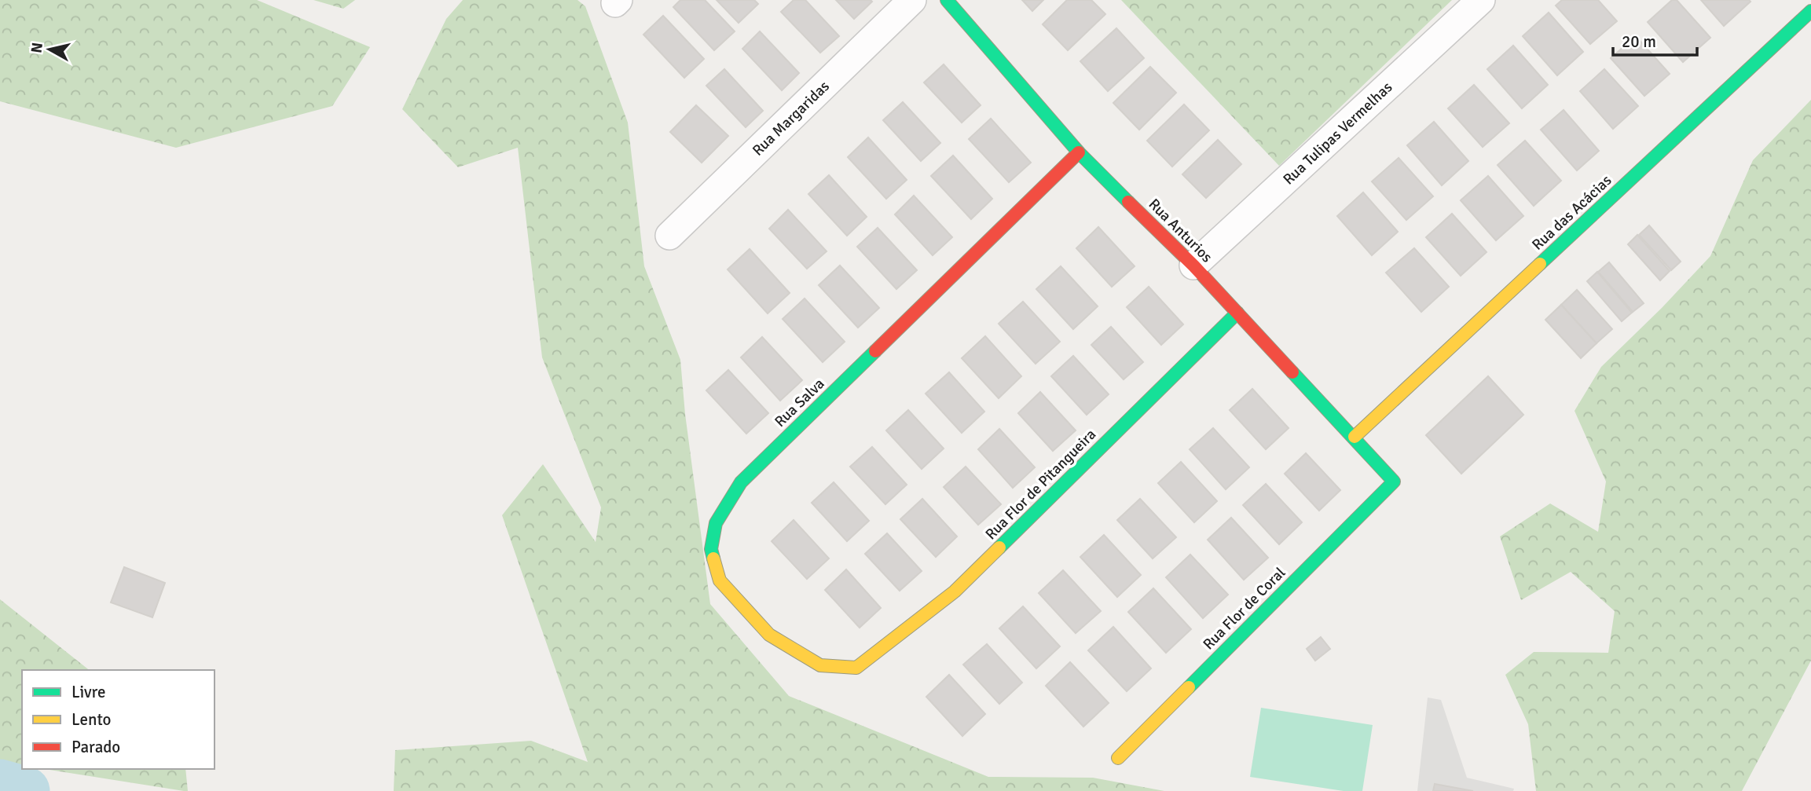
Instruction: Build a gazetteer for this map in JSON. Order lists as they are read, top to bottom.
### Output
{
  "streets": {
    "street": [
      "Rua Margaridas",
      "Rua Tulipas Vermelhas",
      "Rua das Acácias",
      "Rua Anturios",
      "Rua Salva",
      "Rua Flor de Pitangueira",
      "Rua Flor de Coral"
    ]
  },
  "crossings": [
    ["Rua Tulipas Vermelhas", "Rua Anturios"],
    ["Rua das Acácias", "Rua Anturios"],
    ["Rua Anturios", "Rua Salva"],
    ["Rua Anturios", "Rua Flor de Pitangueira"],
    ["Rua Anturios", "Rua Flor de Coral"],
    ["Rua Salva", "Rua Flor de Pitangueira"]
  ],
  "legend": ["Livre", "Lento", "Parado"],
  "scale_bar": "20 m",
  "north": "left"
}
